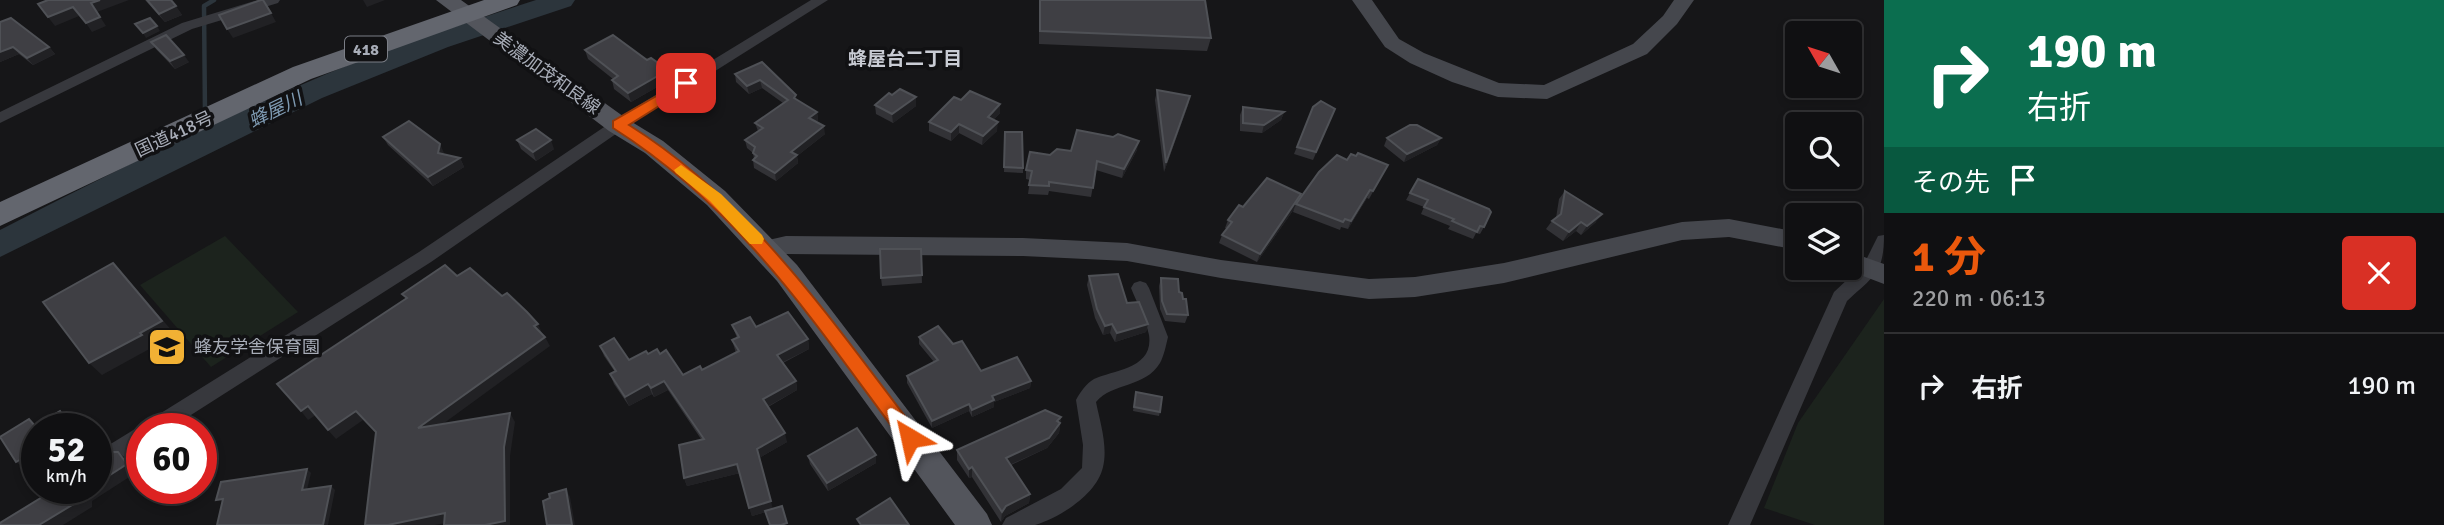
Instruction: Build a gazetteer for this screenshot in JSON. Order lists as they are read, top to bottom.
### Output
{
  "streets": {
    "highway": ["418", "国道418号"],
    "main road": ["美濃加茂和良線"]
  },
  "crossings": [
    ["美濃加茂和良線", "国道418号"]
  ],
  "districts": ["蜂屋台二丁目"],
  "water": ["蜂屋川"],
  "places": {
    "school or university": ["蜂友学舎保育園"]
  },
  "north": "top left",
  "page": {
    "turn": ["190 m", "右折"],
    "then": "その先",
    "heading": ["1 分", "220 m · 06:13"],
    "list": [
      {
        "name": "右折",
        "value": "190 m"
      }
    ],
    "speed": "52 km/h",
    "limit": "60"
  }
}
